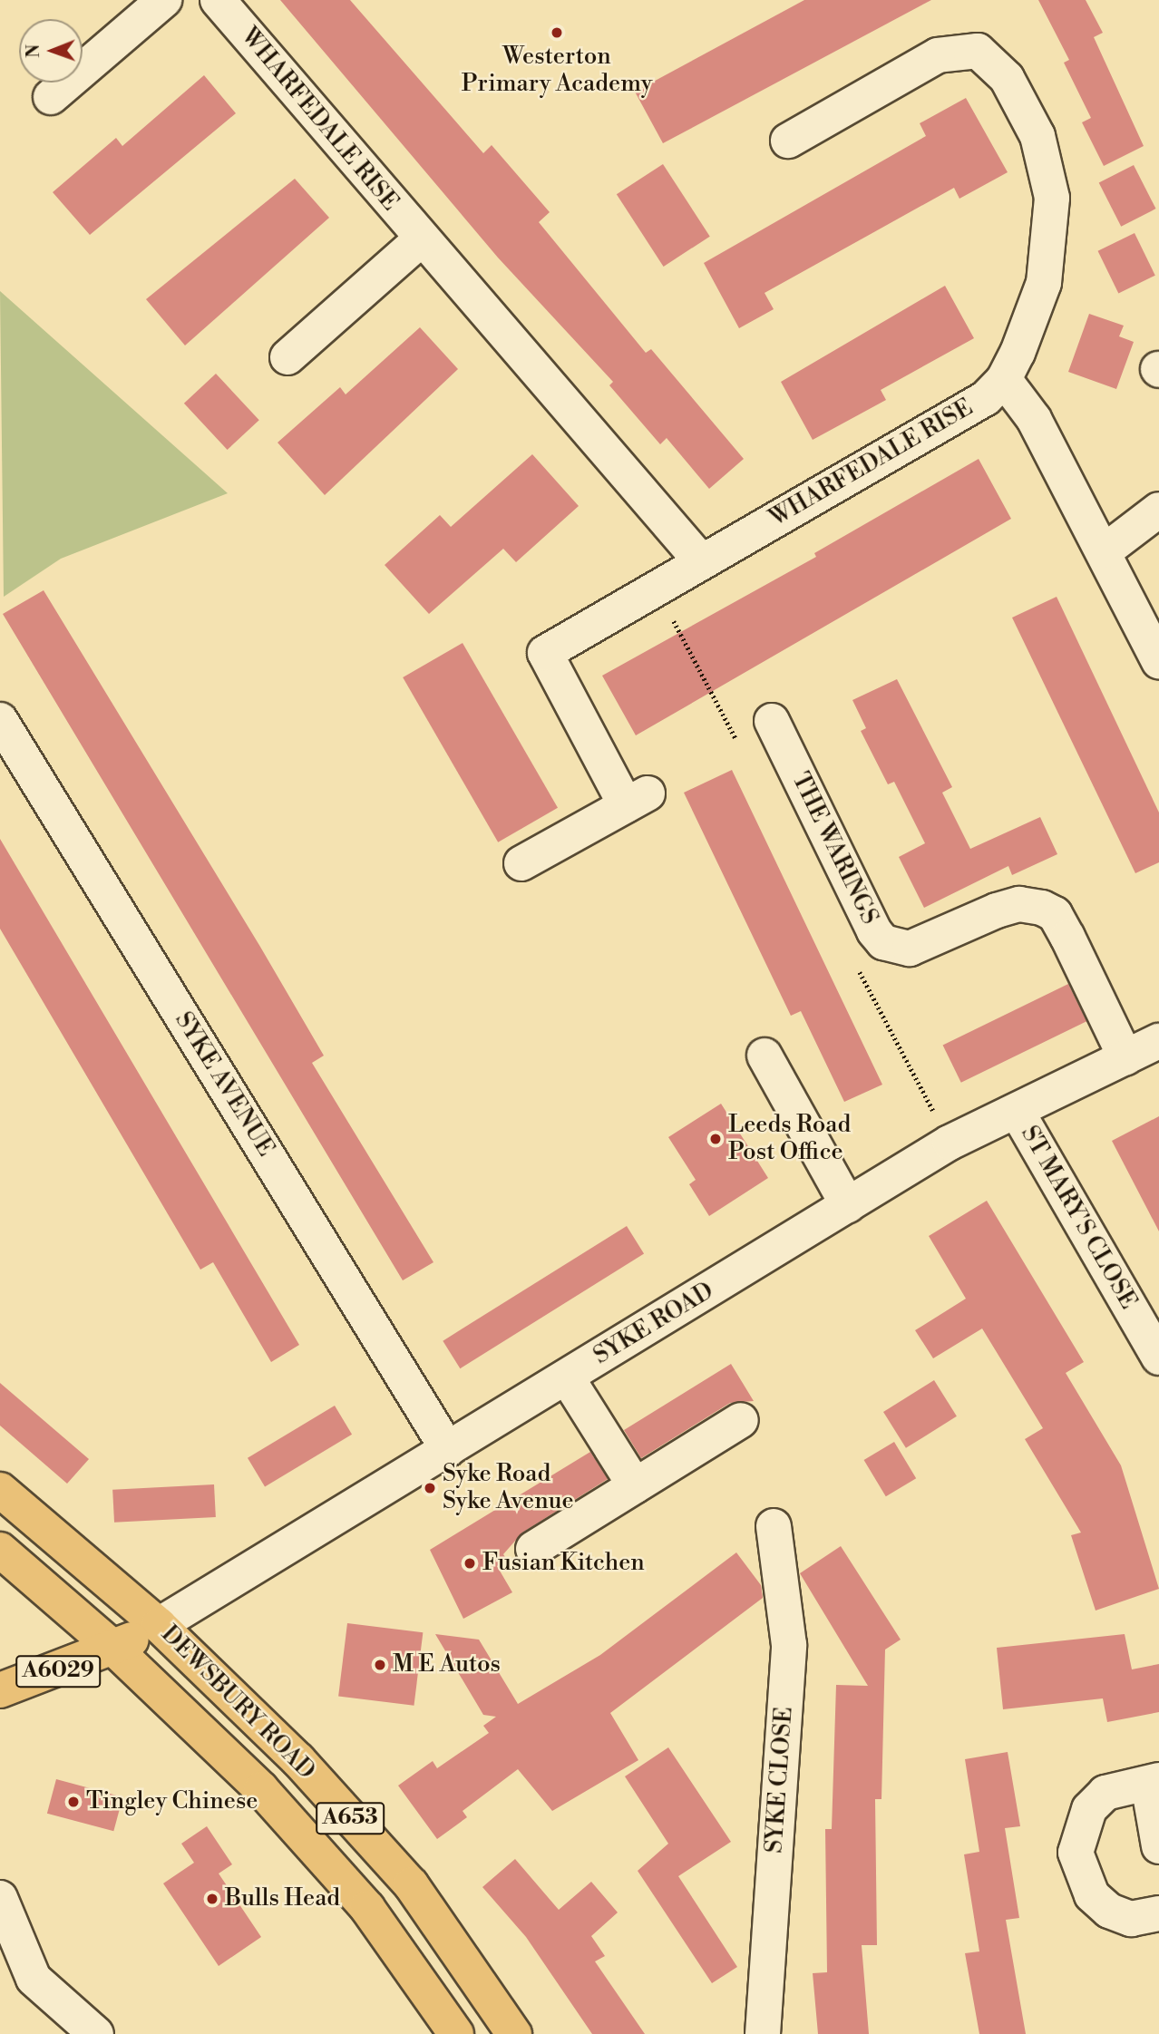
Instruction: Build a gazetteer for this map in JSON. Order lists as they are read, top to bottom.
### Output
{
  "streets": {
    "main road": ["A6029", "DEWSBURY ROAD", "A653"],
    "street": [
      "WHARFEDALE RISE",
      "THE WARINGS",
      "SYKE AVENUE",
      "ST MARY'S CLOSE",
      "SYKE ROAD",
      "SYKE CLOSE"
    ]
  },
  "crossings": [
    ["THE WARINGS", "SYKE ROAD"],
    ["SYKE AVENUE", "SYKE ROAD"],
    ["ST MARY'S CLOSE", "SYKE ROAD"],
    ["SYKE ROAD", "DEWSBURY ROAD"],
    ["A6029", "DEWSBURY ROAD"]
  ],
  "places": [
    "Westerton Primary Academy",
    "Leeds Road Post Office",
    "Syke Road Syke Avenue",
    "Fusian Kitchen",
    "M E Autos",
    "Tingley Chinese",
    "Bulls Head"
  ],
  "north": "left"
}
